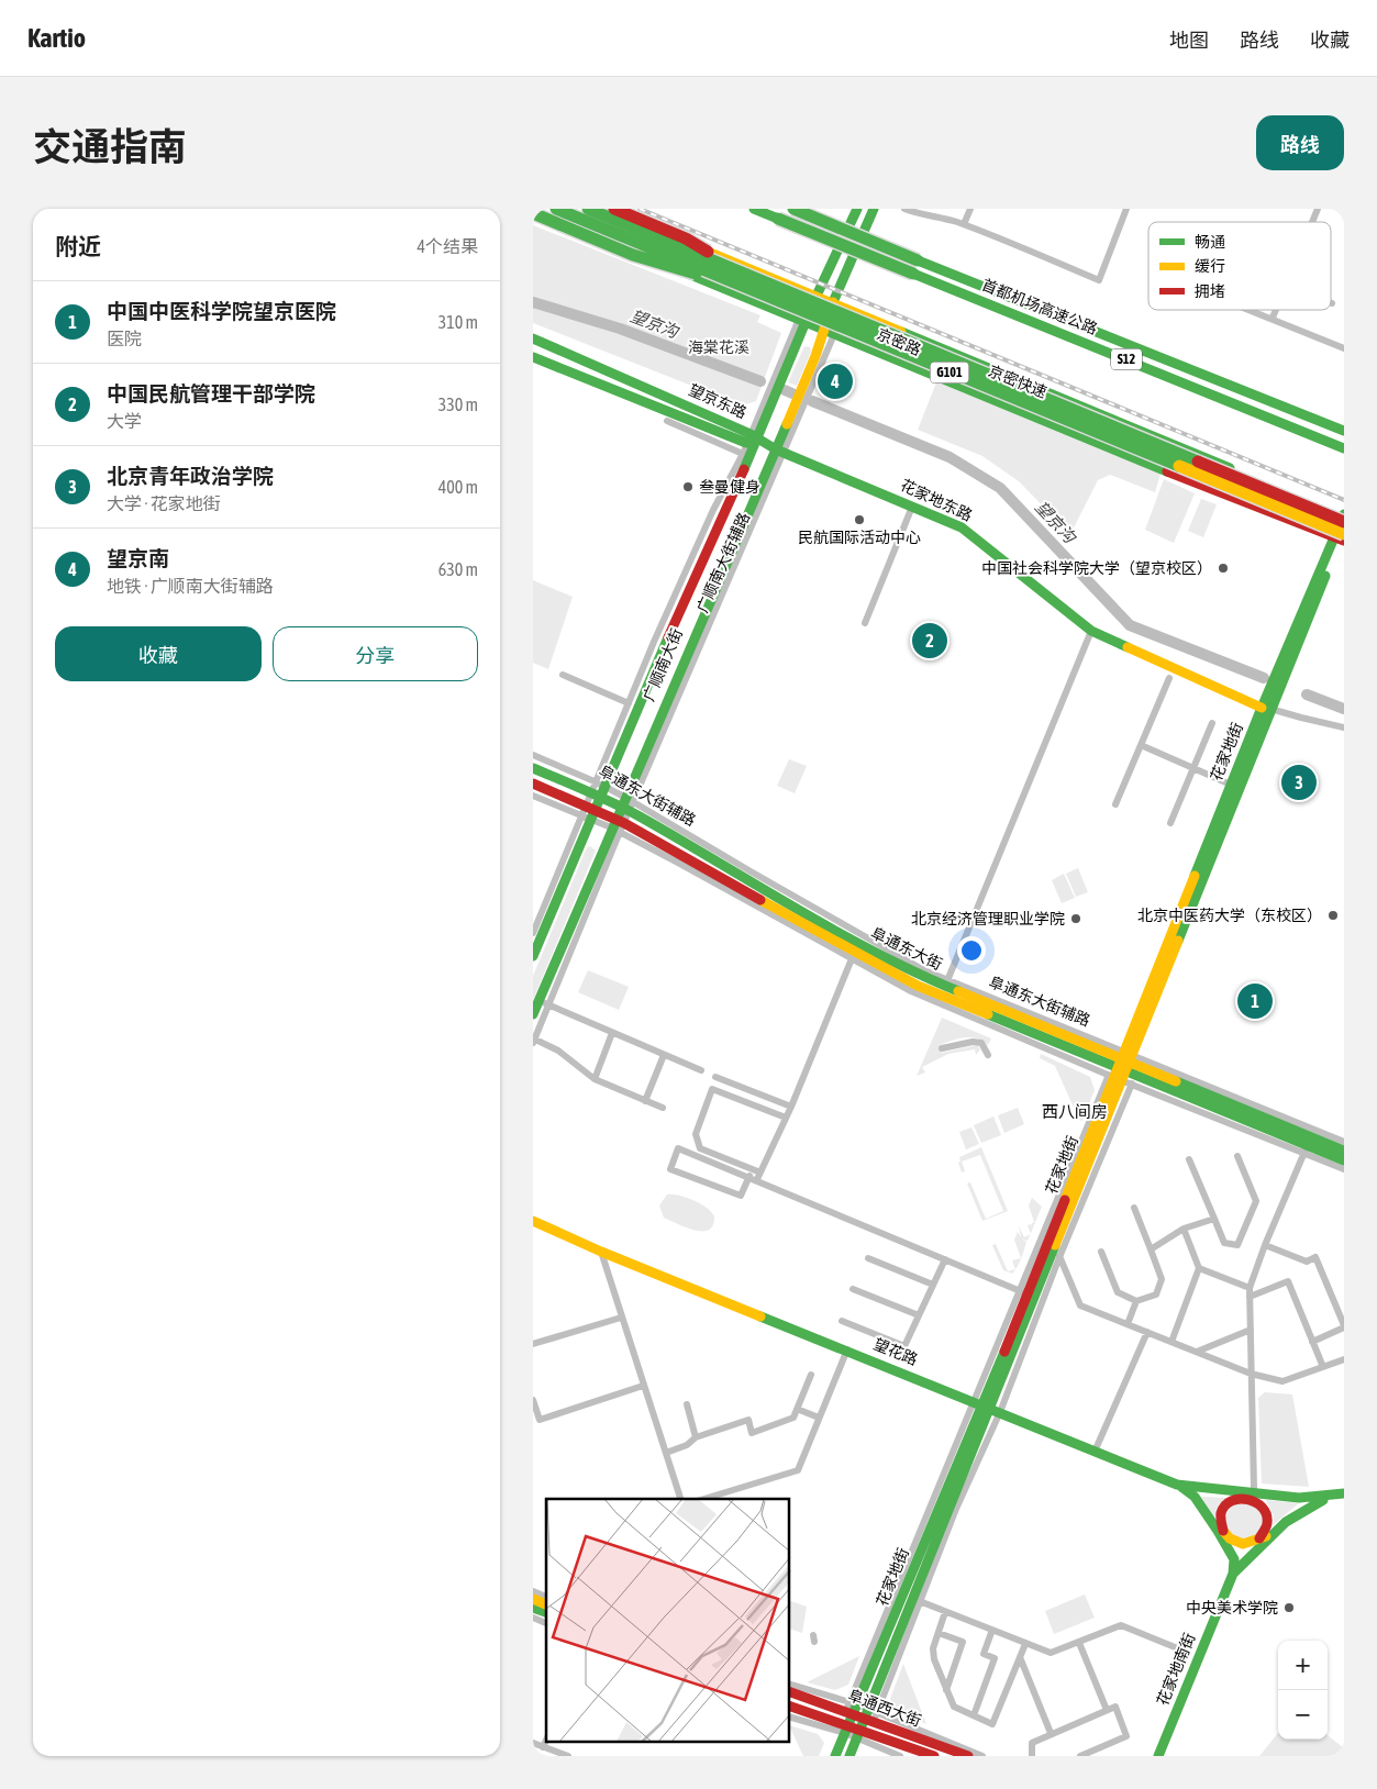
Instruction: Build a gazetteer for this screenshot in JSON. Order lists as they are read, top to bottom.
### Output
{
  "streets": {
    "main road": [
      "首都机场高速公路",
      "京密路",
      "S12",
      "G101",
      "京密快速",
      "望京东路",
      "花家地东路",
      "广顺南大街",
      "花家地街",
      "阜通东大街",
      "望花路",
      "花家地南街",
      "阜通西大街"
    ],
    "street": ["广顺南大街辅路", "阜通东大街辅路"]
  },
  "crossings": [
    ["京密路", "京密快速"],
    ["京密路", "广顺南大街辅路"],
    ["京密路", "广顺南大街"],
    ["京密路", "花家地街"],
    ["京密快速", "花家地街"],
    ["望京东路", "花家地东路"],
    ["望京东路", "广顺南大街"],
    ["花家地东路", "广顺南大街辅路"],
    ["花家地东路", "广顺南大街"],
    ["花家地东路", "花家地街"],
    ["广顺南大街辅路", "广顺南大街"],
    ["广顺南大街辅路", "阜通东大街"],
    ["广顺南大街", "阜通东大街辅路"],
    ["广顺南大街", "阜通东大街"],
    ["花家地街", "阜通东大街辅路"],
    ["花家地街", "阜通东大街"],
    ["花家地街", "望花路"],
    ["花家地街", "阜通西大街"],
    ["阜通东大街辅路", "阜通东大街"]
  ],
  "districts": ["西八间房"],
  "water": ["望京沟"],
  "parks": ["海棠花溪"],
  "places": [
    "叁曼健身",
    "民航国际活动中心",
    "中国社会科学院大学（望京校区）",
    "北京中医药大学（东校区）",
    "北京经济管理职业学院",
    "中央美术学院"
  ],
  "legend": ["畅通", "缓行", "拥堵"],
  "page": {
    "header": "Kartio",
    "nav": ["地图", "路线", "收藏"],
    "title": "交通指南",
    "buttons": [
      "路线",
      ["收藏", "分享"]
    ],
    "heading": ["附近", "4个结果"],
    "list": [
      {
        "mark": "1",
        "name": "中国中医科学院望京医院",
        "note": "医院",
        "value": "310 m"
      },
      {
        "mark": "2",
        "name": "中国民航管理干部学院",
        "note": "大学",
        "value": "330 m"
      },
      {
        "mark": "3",
        "name": "北京青年政治学院",
        "note": "大学 · 花家地街",
        "value": "400 m"
      },
      {
        "mark": "4",
        "name": "望京南",
        "note": "地铁 · 广顺南大街辅路",
        "value": "630 m"
      }
    ],
    "pins": [
      "4",
      "2",
      "3",
      "1"
    ],
    "map_buttons": ["+", "−"]
  }
}
